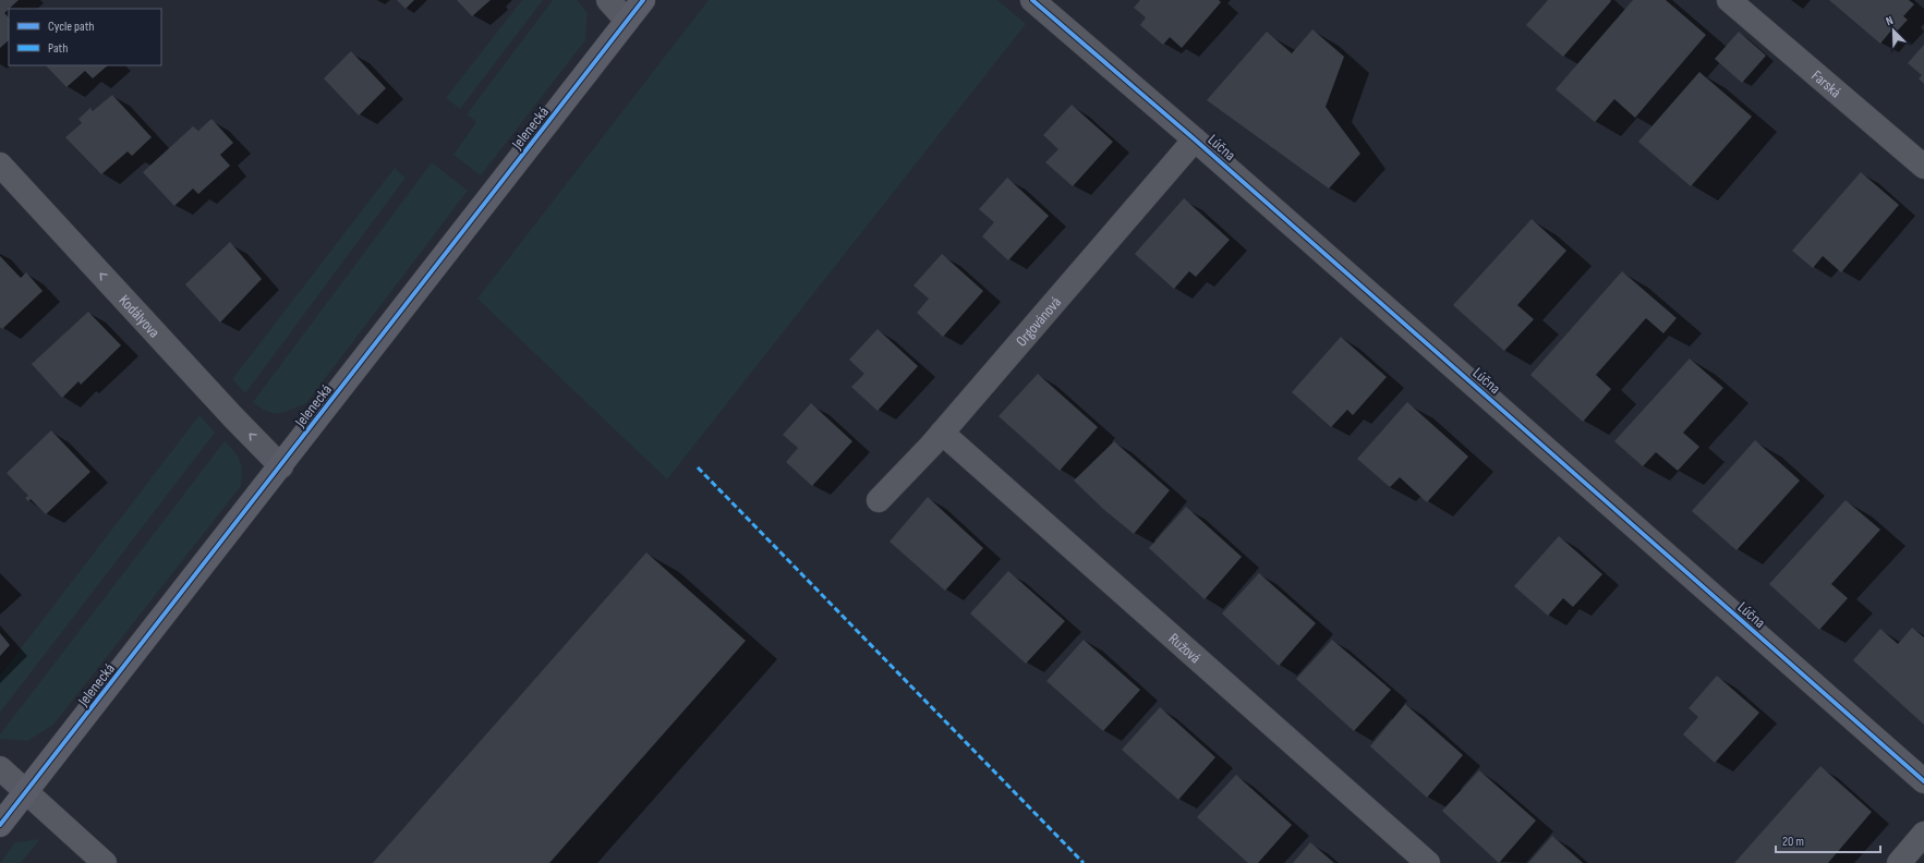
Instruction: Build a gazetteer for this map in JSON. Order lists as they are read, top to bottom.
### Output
{
  "streets": {
    "street": [
      "Farská",
      "Jelenecká",
      "Lúčna",
      "Kodályova",
      "Orgovánová",
      "Ružová"
    ]
  },
  "crossings": [
    ["Jelenecká", "Kodályova"],
    ["Lúčna", "Orgovánová"],
    ["Orgovánová", "Ružová"]
  ],
  "one_way": ["Kodályova"],
  "legend": ["Cycle path", "Path"],
  "scale_bar": "20 m",
  "north": "top left"
}
